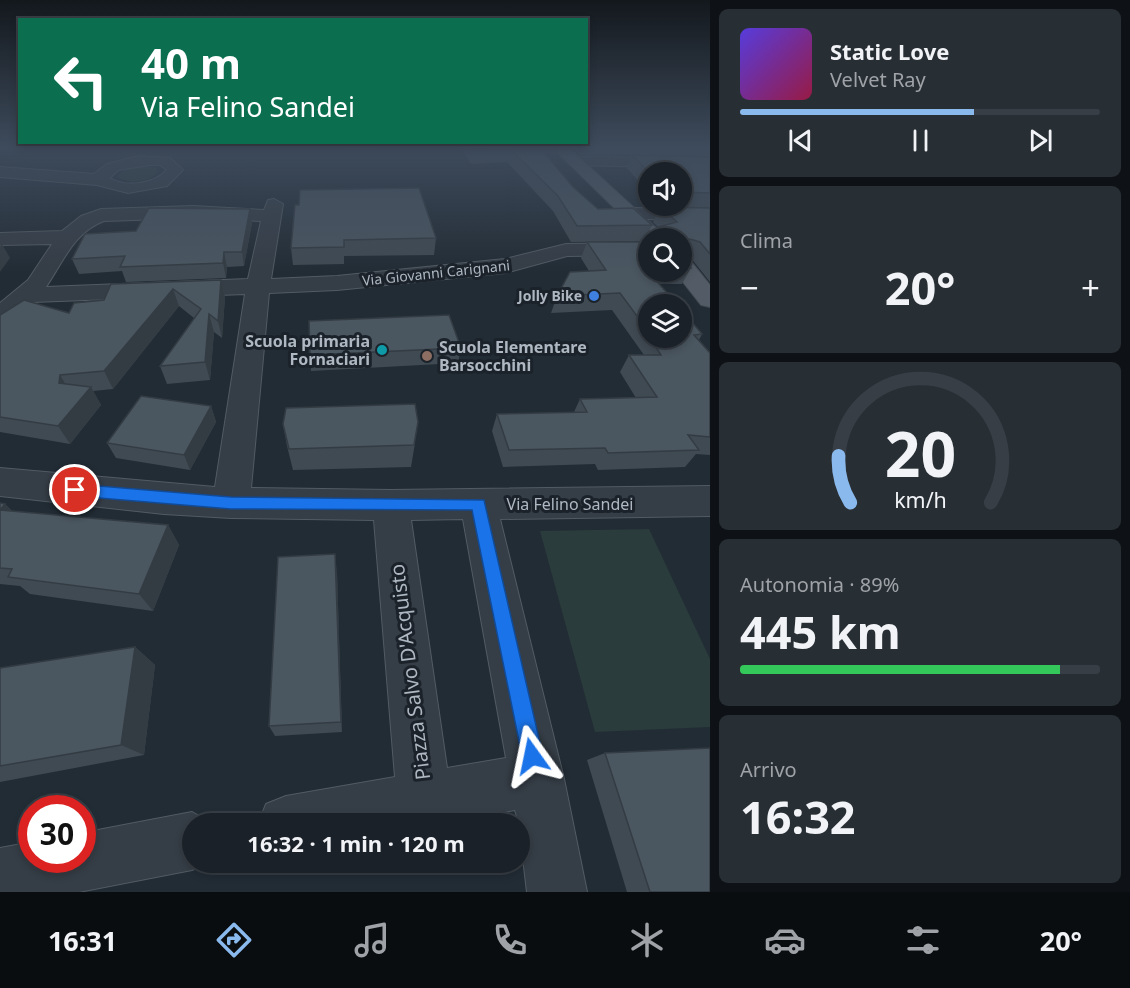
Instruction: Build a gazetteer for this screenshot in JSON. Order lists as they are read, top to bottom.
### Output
{
  "streets": {
    "street": ["Via Giovanni Carignani", "Via Felino Sandei", "Piazza Salvo D'Acquisto"]
  },
  "crossings": [
    ["Via Felino Sandei", "Piazza Salvo D'Acquisto"]
  ],
  "places": ["Jolly Bike", "Scuola primaria Fornaciari", "Scuola Elementare Barsocchini"],
  "page": {
    "turn": ["40 m", "Via Felino Sandei"],
    "song": ["Static Love", "Velvet Ray"],
    "tile": [
      "Clima",
      ["Autonomia · 89%", "445 km"],
      ["Arrivo", "16:32"]
    ],
    "heat": ["−", "20°", "+"],
    "limit": "30",
    "trip": "16:32 · 1 min · 120 m",
    "tabs": ["16:31", "20°"],
    "gauge": ["20", "km/h"]
  }
}
